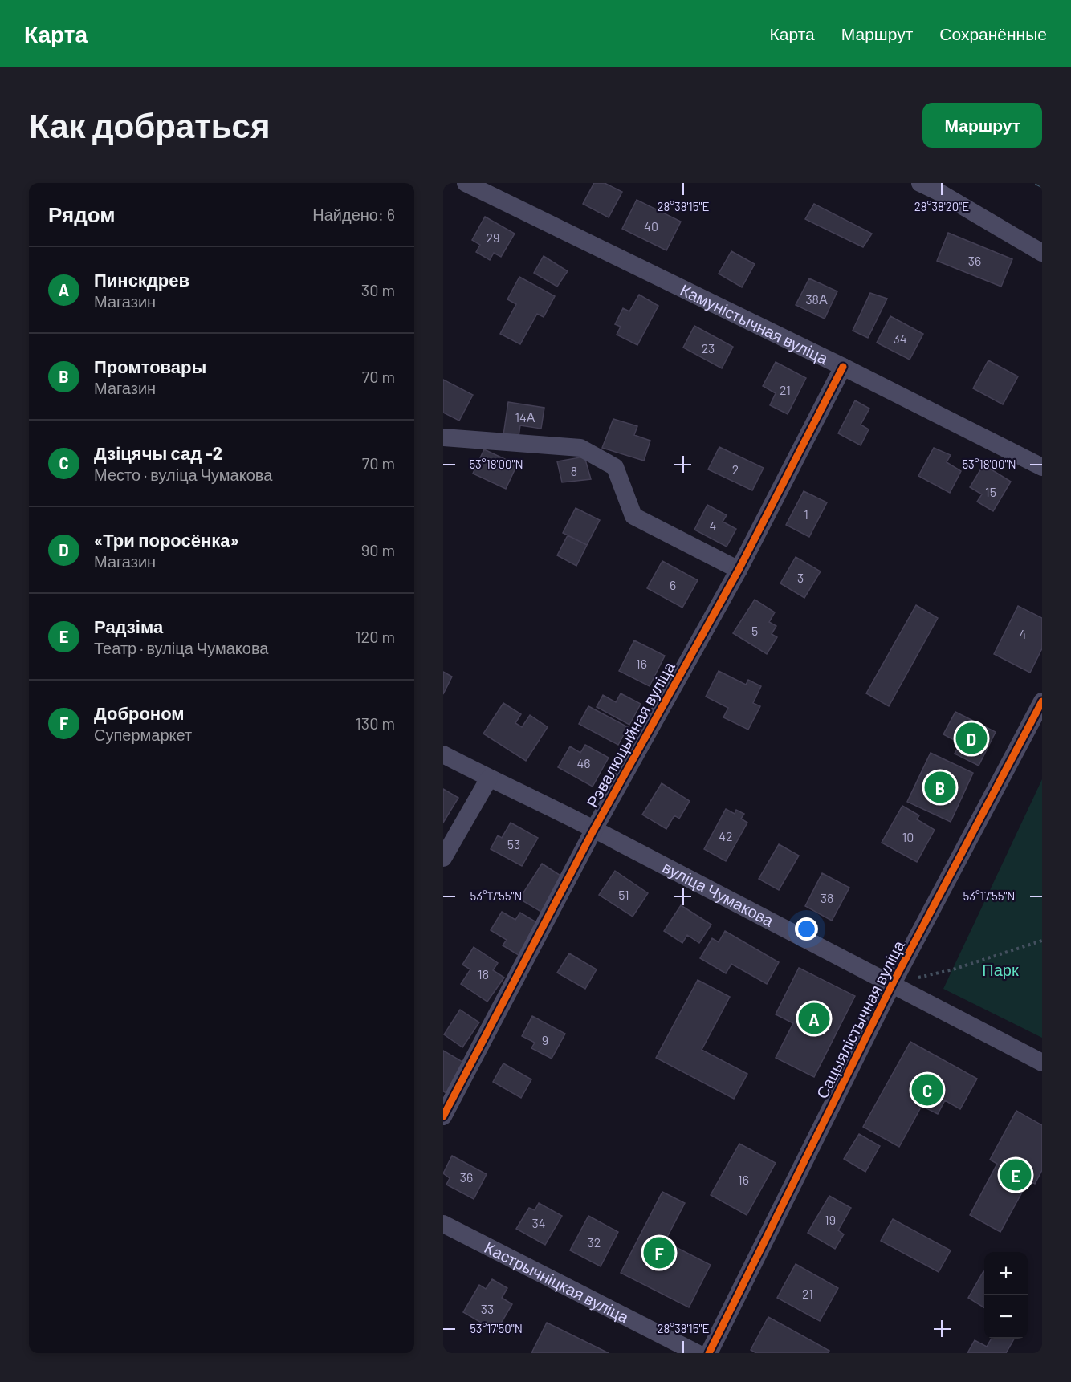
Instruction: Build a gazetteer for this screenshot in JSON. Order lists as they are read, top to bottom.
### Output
{
  "streets": {
    "street": [
      "Камуністычная вуліца",
      "Рэвалюцыйная вуліца",
      "вуліца Чумакова",
      "Сацыялістычная вуліца",
      "Кастрычніцкая вуліца"
    ]
  },
  "crossings": [
    ["Камуністычная вуліца", "Рэвалюцыйная вуліца"],
    ["Рэвалюцыйная вуліца", "вуліца Чумакова"],
    ["вуліца Чумакова", "Сацыялістычная вуліца"]
  ],
  "parks": ["Парк"],
  "house_numbers": [
    "40",
    "29",
    "36",
    "38А",
    "34",
    "23",
    "21",
    "14А",
    "2",
    "8",
    "15",
    "1",
    "4",
    "3",
    "6",
    "5",
    "4",
    "16",
    "46",
    "42",
    "10",
    "53",
    "51",
    "38",
    "18",
    "9",
    "36",
    "16",
    "19",
    "34",
    "32",
    "21",
    "33"
  ],
  "page": {
    "header": "Карта",
    "nav": ["Карта", "Маршрут", "Сохранённые"],
    "buttons": "Маршрут",
    "title": "Как добраться",
    "heading": ["Рядом", "Найдено: 6"],
    "list": [
      {
        "mark": "A",
        "name": "Пинскдрев",
        "note": "Магазин",
        "value": "30 m"
      },
      {
        "mark": "B",
        "name": "Промтовары",
        "note": "Магазин",
        "value": "70 m"
      },
      {
        "mark": "C",
        "name": "Дзіцячы сад -2",
        "note": "Место · вуліца Чумакова",
        "value": "70 m"
      },
      {
        "mark": "D",
        "name": "«Три поросёнка»",
        "note": "Магазин",
        "value": "90 m"
      },
      {
        "mark": "E",
        "name": "Радзіма",
        "note": "Театр · вуліца Чумакова",
        "value": "120 m"
      },
      {
        "mark": "F",
        "name": "Доброном",
        "note": "Супермаркет",
        "value": "130 m"
      }
    ],
    "pins": [
      "D",
      "B",
      "A",
      "C",
      "E",
      "F"
    ],
    "map_buttons": ["+", "−"]
  },
  "coordinates": [
    "28°38'15\"E",
    "28°38'20\"E",
    "53°18'00\"N",
    "53°17'55\"N",
    "53°17'50\"N"
  ]
}
